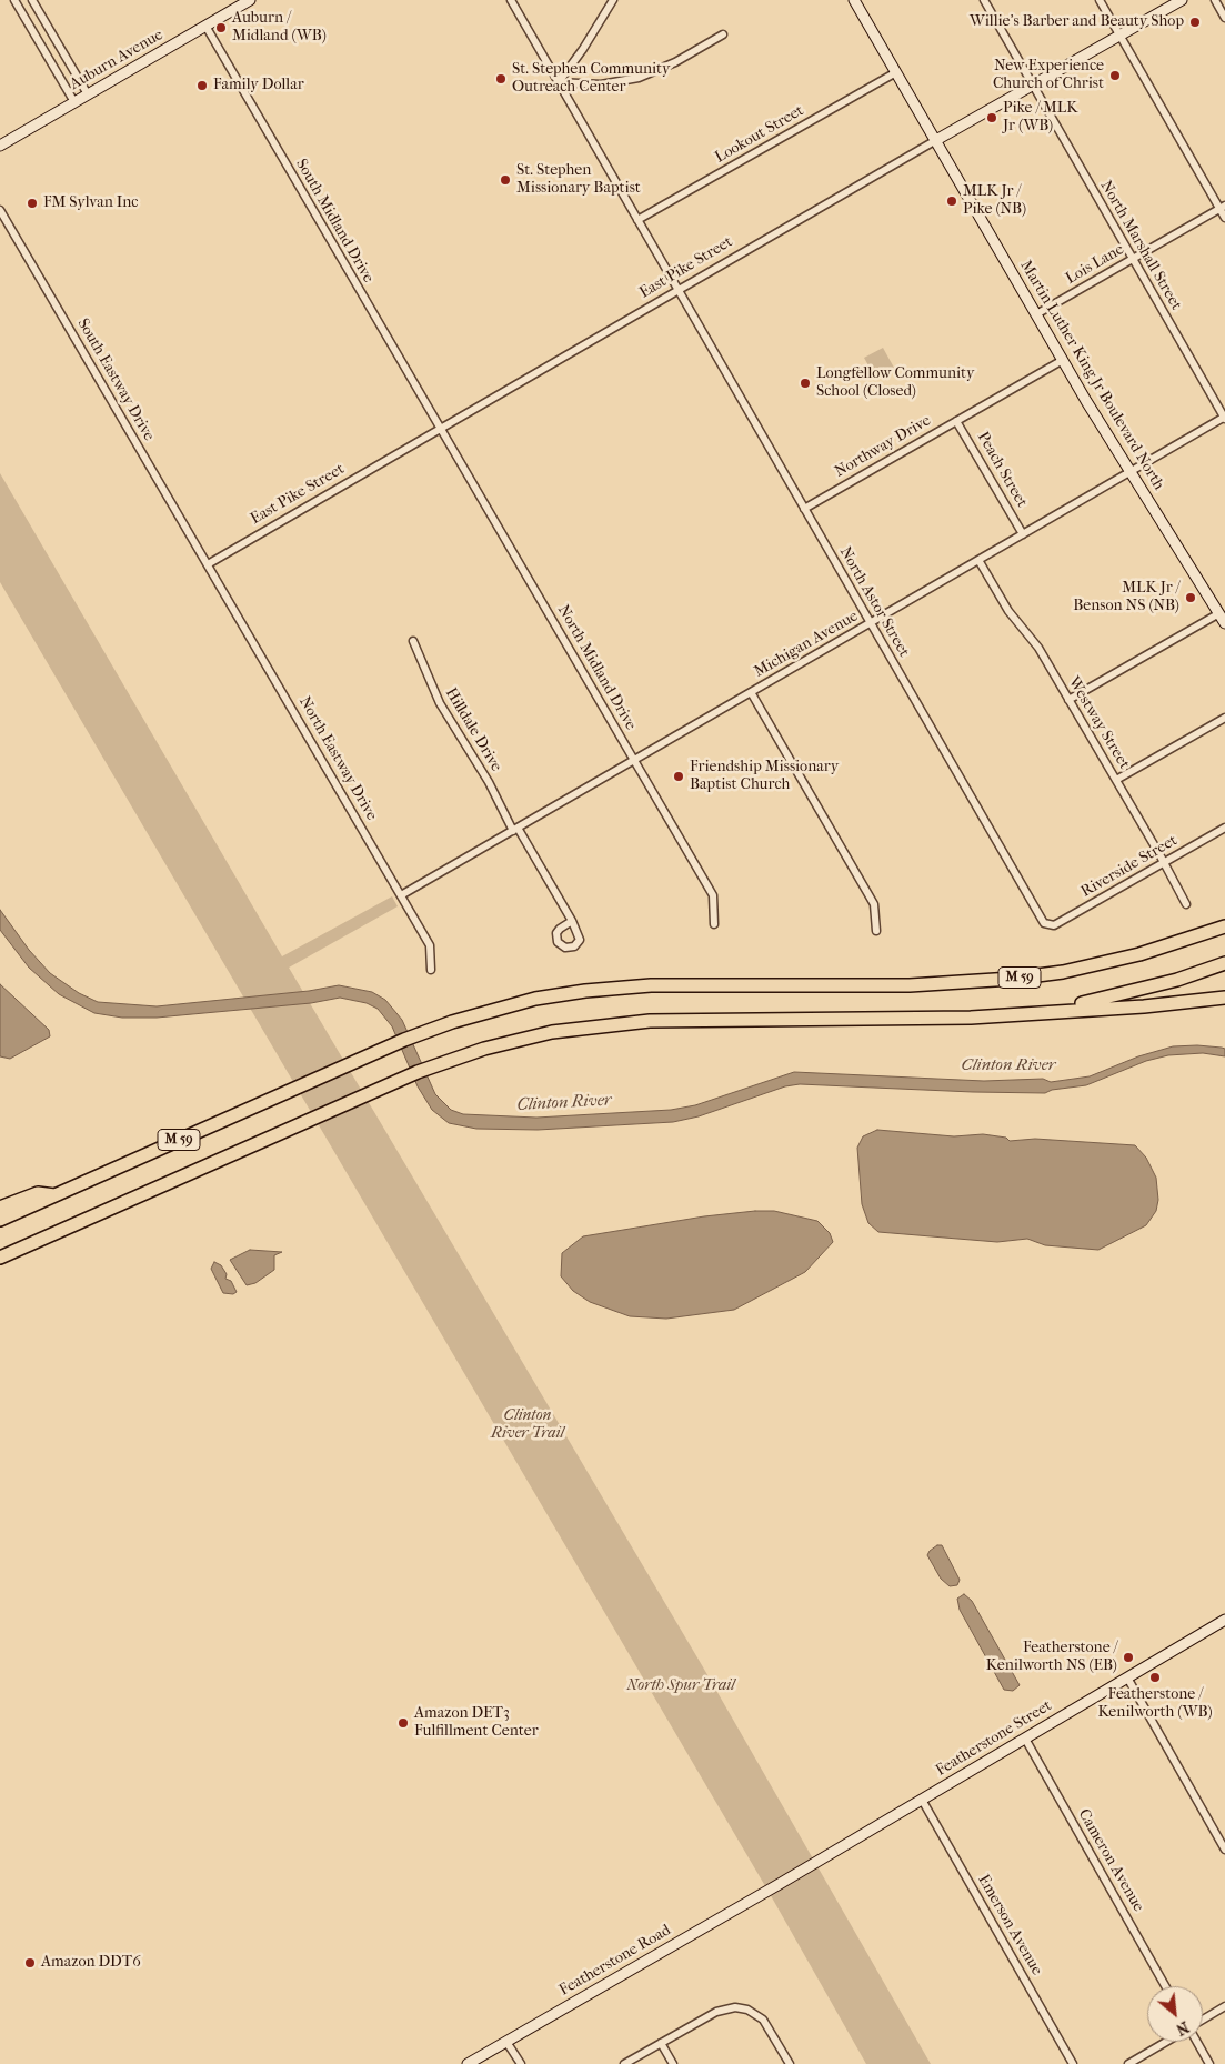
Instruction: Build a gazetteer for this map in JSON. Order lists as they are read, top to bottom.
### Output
{
  "streets": {
    "highway": ["M 59"],
    "street": [
      "Auburn Avenue",
      "Lookout Street",
      "South Midland Drive",
      "North Marshall Street",
      "Lois Lane",
      "East Pike Street",
      "Martin Luther King Jr Boulevard North",
      "South Eastway Drive",
      "Northway Drive",
      "Peach Street",
      "North Astor Street",
      "Michigan Avenue",
      "North Midland Drive",
      "Westway Street",
      "Hilldale Drive",
      "North Eastway Drive",
      "Riverside Street",
      "Featherstone Street",
      "Cameron Avenue",
      "Emerson Avenue",
      "Featherstone Road"
    ]
  },
  "crossings": [
    ["Auburn Avenue", "South Midland Drive"],
    ["Lookout Street", "Martin Luther King Jr Boulevard North"],
    ["Lookout Street", "North Astor Street"],
    ["South Midland Drive", "East Pike Street"],
    ["South Midland Drive", "North Midland Drive"],
    ["North Marshall Street", "Lois Lane"],
    ["North Marshall Street", "East Pike Street"],
    ["North Marshall Street", "Michigan Avenue"],
    ["Lois Lane", "Martin Luther King Jr Boulevard North"],
    ["East Pike Street", "Martin Luther King Jr Boulevard North"],
    ["East Pike Street", "South Eastway Drive"],
    ["East Pike Street", "North Astor Street"],
    ["East Pike Street", "North Midland Drive"],
    ["East Pike Street", "North Eastway Drive"],
    ["Martin Luther King Jr Boulevard North", "Northway Drive"],
    ["Martin Luther King Jr Boulevard North", "Michigan Avenue"],
    ["South Eastway Drive", "North Eastway Drive"],
    ["Northway Drive", "Peach Street"],
    ["Northway Drive", "North Astor Street"],
    ["Peach Street", "Michigan Avenue"],
    ["North Astor Street", "Michigan Avenue"],
    ["North Astor Street", "Riverside Street"],
    ["Michigan Avenue", "North Midland Drive"],
    ["Michigan Avenue", "Westway Street"],
    ["Michigan Avenue", "Hilldale Drive"],
    ["Michigan Avenue", "North Eastway Drive"],
    ["Westway Street", "Riverside Street"],
    ["Featherstone Street", "Cameron Avenue"],
    ["Featherstone Street", "Emerson Avenue"],
    ["Featherstone Street", "Featherstone Road"]
  ],
  "water": ["Clinton River"],
  "parks": ["Clinton River Trail", "North Spur Trail"],
  "places": [
    "Willie's Barber and Beauty Shop",
    "Auburn / Midland (WB)",
    "New Experience Church of Christ",
    "St. Stephen Community Outreach Center",
    "Family Dollar",
    "Pike / MLK Jr (WB)",
    "St. Stephen Missionary Baptist",
    "MLK Jr / Pike (NB)",
    "FM Sylvan Inc",
    "Longfellow Community School (Closed)",
    "MLK Jr / Benson NS (NB)",
    "Friendship Missionary Baptist Church",
    "Featherstone / Kenilworth NS (EB)",
    "Featherstone / Kenilworth (WB)",
    "Amazon DET3 Fulfillment Center",
    "Amazon DDT6"
  ],
  "north": "bottom right"
}
